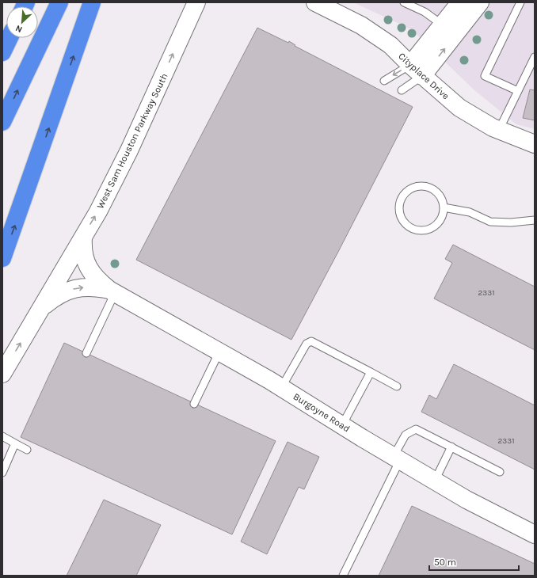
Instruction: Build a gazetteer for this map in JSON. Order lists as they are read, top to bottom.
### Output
{
  "streets": {
    "street": ["Cityplace Drive", "West Sam Houston Parkway South", "Burgoyne Road"]
  },
  "crossings": [
    ["West Sam Houston Parkway South", "Burgoyne Road"]
  ],
  "one_way": ["West Sam Houston Parkway South"],
  "house_numbers": ["2331", "2331"],
  "scale_bar": "50 m",
  "north": "bottom left"
}
